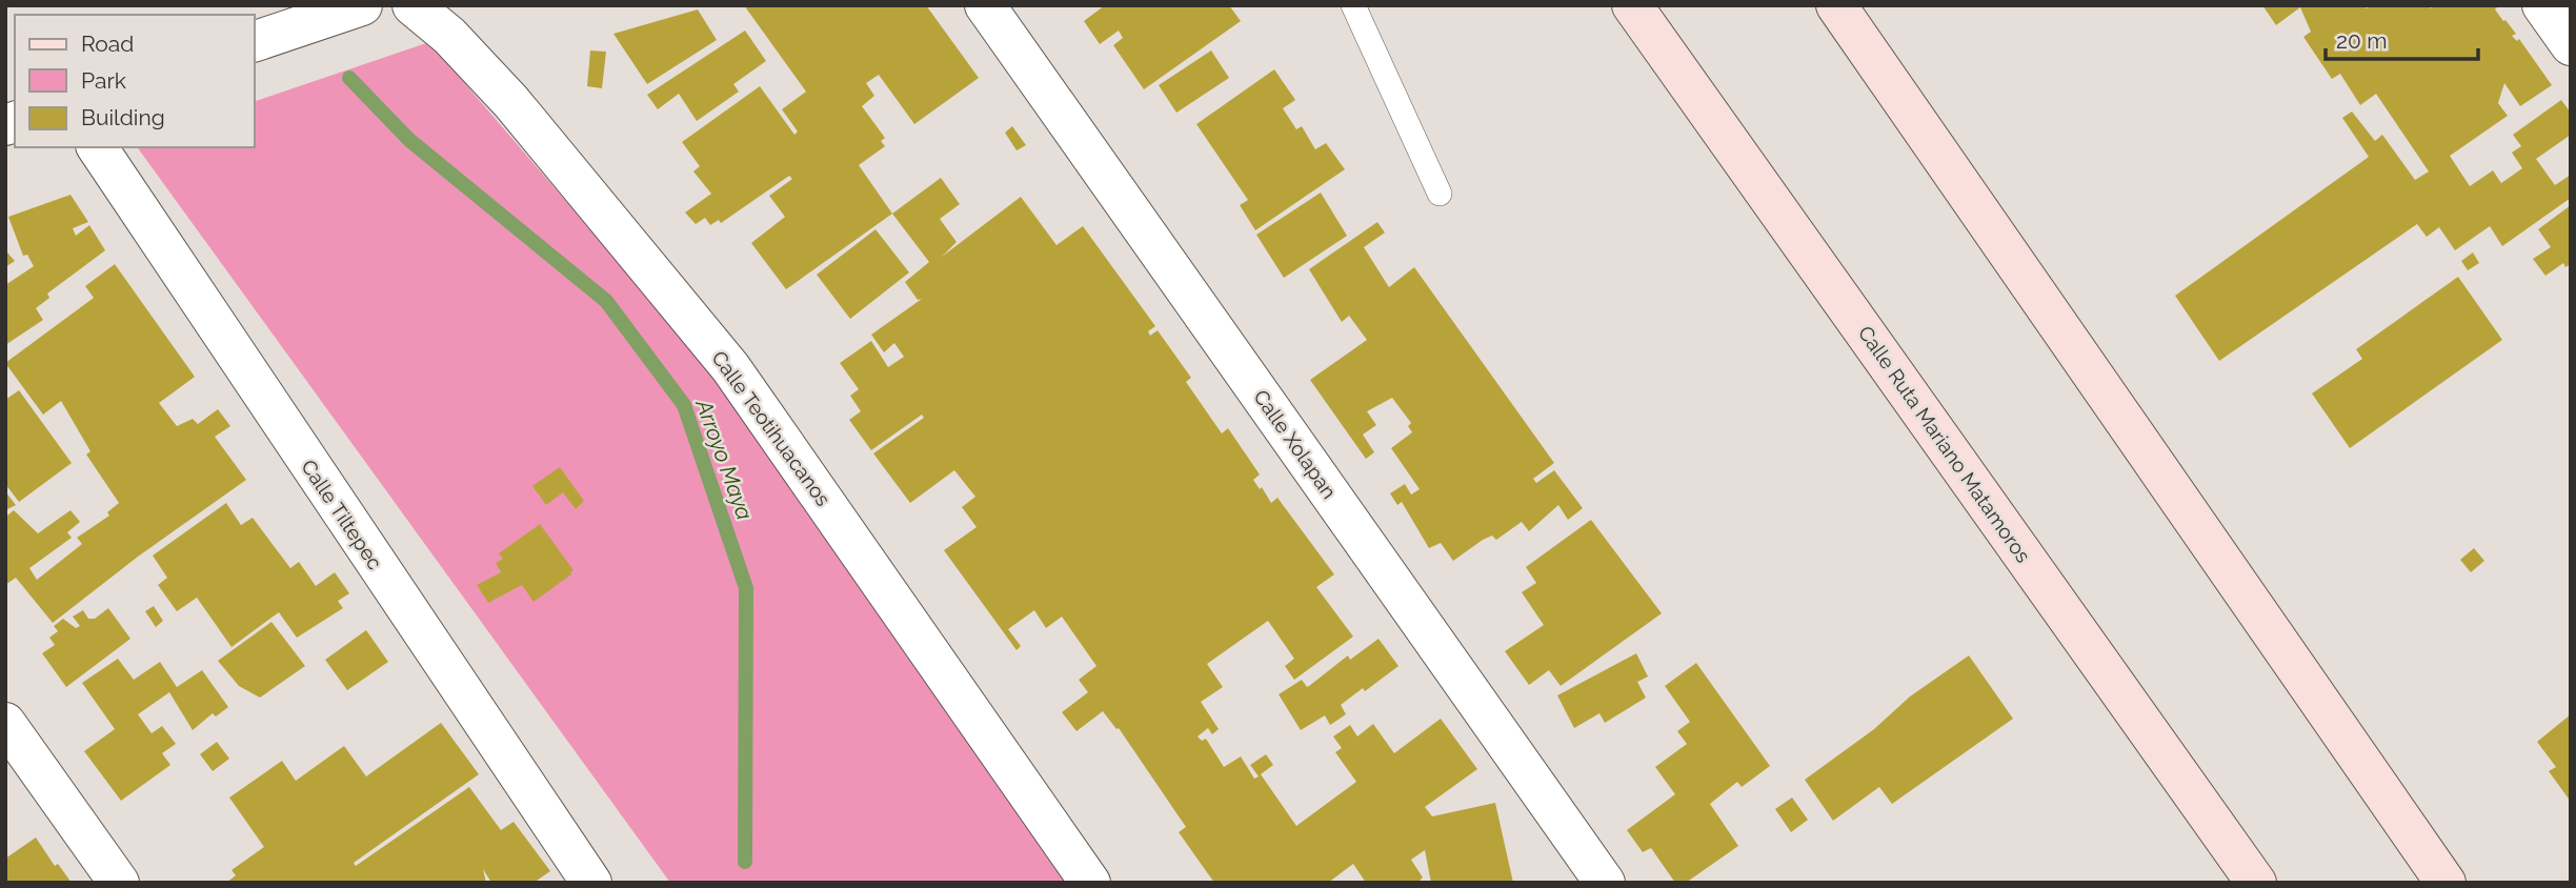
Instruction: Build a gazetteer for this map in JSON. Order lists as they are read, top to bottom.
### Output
{
  "streets": {
    "main road": ["Calle Ruta Mariano Matamoros"],
    "street": ["Calle Teotihuacanos", "Calle Xolapan", "Calle Tiltepec"]
  },
  "water": ["Arroyo Maya"],
  "legend": ["Road", "Park", "Building"],
  "scale_bar": "20 m"
}
